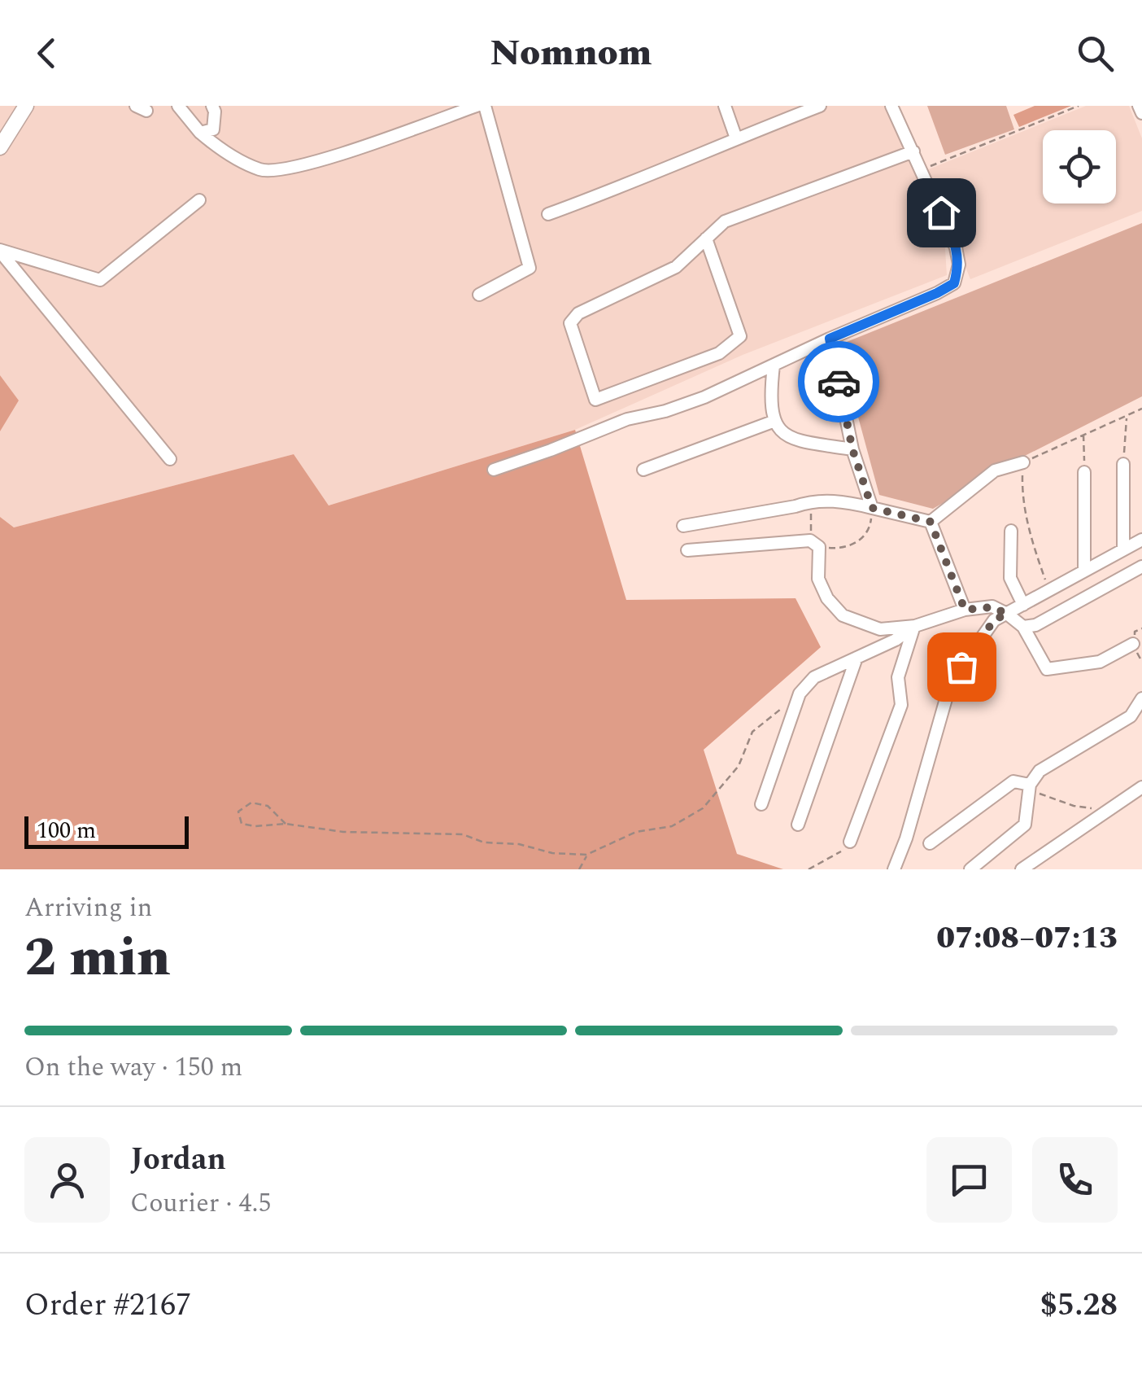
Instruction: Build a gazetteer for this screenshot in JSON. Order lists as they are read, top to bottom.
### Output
{
  "scale_bar": "100 m",
  "page": {
    "header": "Nomnom",
    "scale": "100 m",
    "heading": ["2 min", "Arriving in", "07:08–07:13"],
    "panel": [
      "Jordan",
      "Courier · 4.5",
      "Order #2167",
      "$5.28"
    ],
    "bar": "On the way · 150 m"
  }
}
